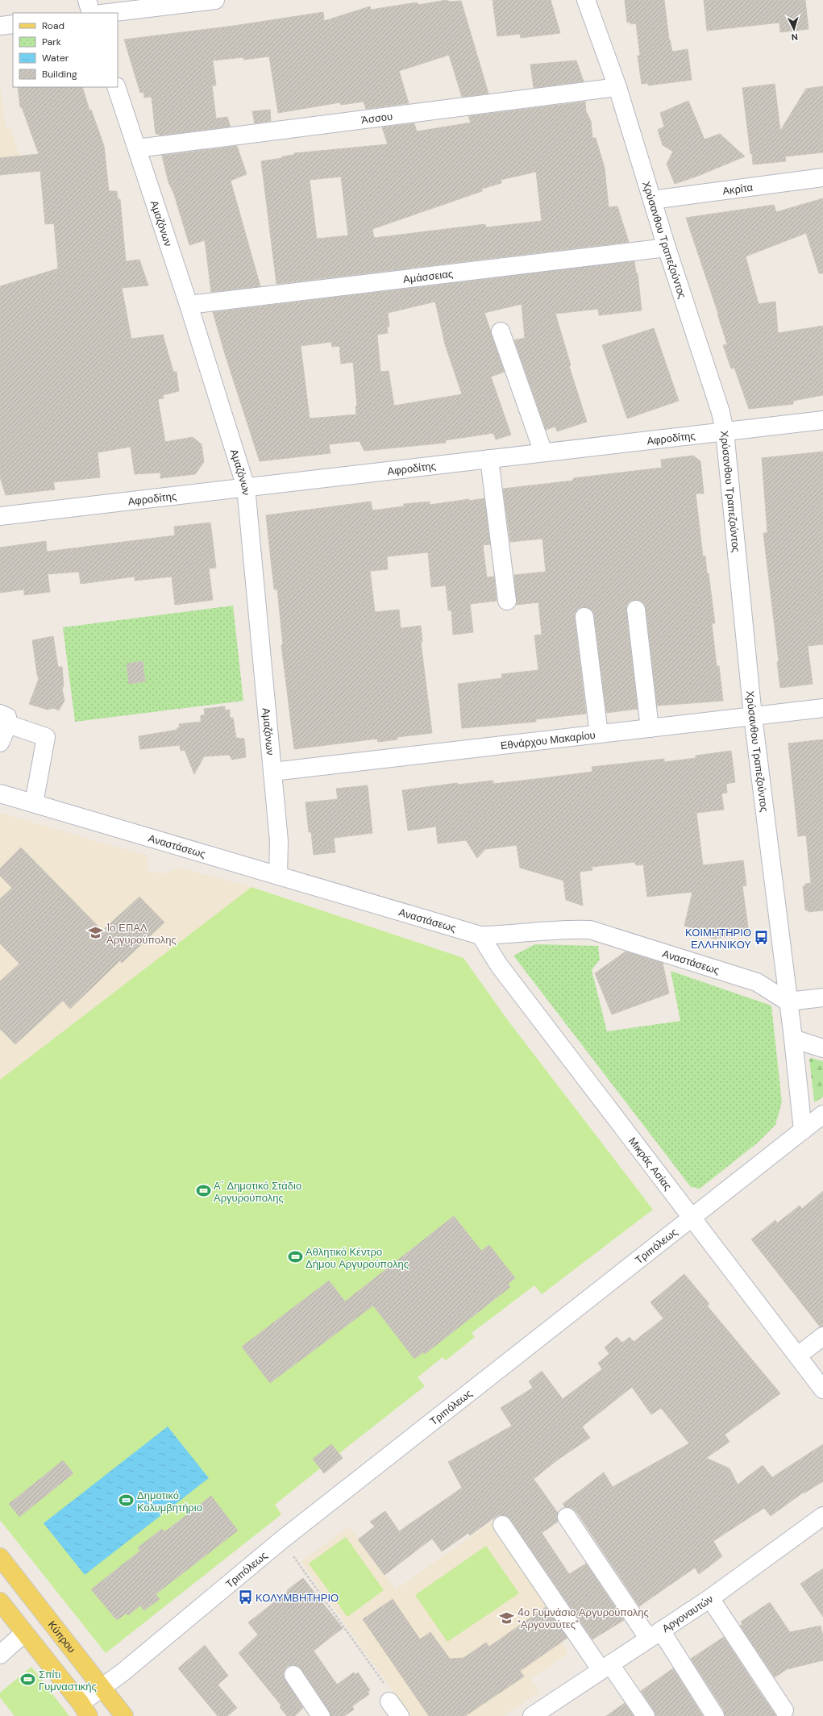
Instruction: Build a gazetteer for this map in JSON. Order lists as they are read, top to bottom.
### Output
{
  "streets": {
    "main road": ["Κύπρου"],
    "street": [
      "Άσσου",
      "Ακρίτα",
      "Αμαζόνων",
      "Χρύσανθου Τραπεζούντος",
      "Αμάσσειας",
      "Αφροδίτης",
      "Εθνάρχου Μακαρίου",
      "Αναστάσεως",
      "Μικράς Ασίας",
      "Τριπόλεως",
      "Αργοναυτών"
    ]
  },
  "crossings": [
    ["Άσσου", "Αμαζόνων"],
    ["Άσσου", "Χρύσανθου Τραπεζούντος"],
    ["Ακρίτα", "Χρύσανθου Τραπεζούντος"],
    ["Αμαζόνων", "Αμάσσειας"],
    ["Αμαζόνων", "Αφροδίτης"],
    ["Αμαζόνων", "Εθνάρχου Μακαρίου"],
    ["Αμαζόνων", "Αναστάσεως"],
    ["Χρύσανθου Τραπεζούντος", "Αμάσσειας"],
    ["Χρύσανθου Τραπεζούντος", "Αφροδίτης"],
    ["Χρύσανθου Τραπεζούντος", "Εθνάρχου Μακαρίου"],
    ["Χρύσανθου Τραπεζούντος", "Αναστάσεως"],
    ["Αναστάσεως", "Μικράς Ασίας"],
    ["Μικράς Ασίας", "Τριπόλεως"],
    ["Τριπόλεως", "Κύπρου"]
  ],
  "places": {
    "school or university": ["1o ΕΠΑΛ Αργυρούπολης", "4ο Γυμνάσιο Αργυρούπολης \"Αργοναύτες\""],
    "bus stop": ["ΚΟΙΜΗΤΗΡΙΟ ΕΛΛΗΝΙΚΟΥ", "ΚΟΛΥΜΒΗΤΗΡΙΟ"],
    "sports": [
      "Α΄ Δημοτικό Στάδιο Αργυρούπολης",
      "Αθλητικό Κέντρο Δήμου Αργυρούπολης",
      "Δημοτικό Κολυμβητήριο",
      "Σπίτι Γυμναστικής"
    ]
  },
  "legend": [
    "Road",
    "Park",
    "Water",
    "Building"
  ],
  "north": "bottom"
}
